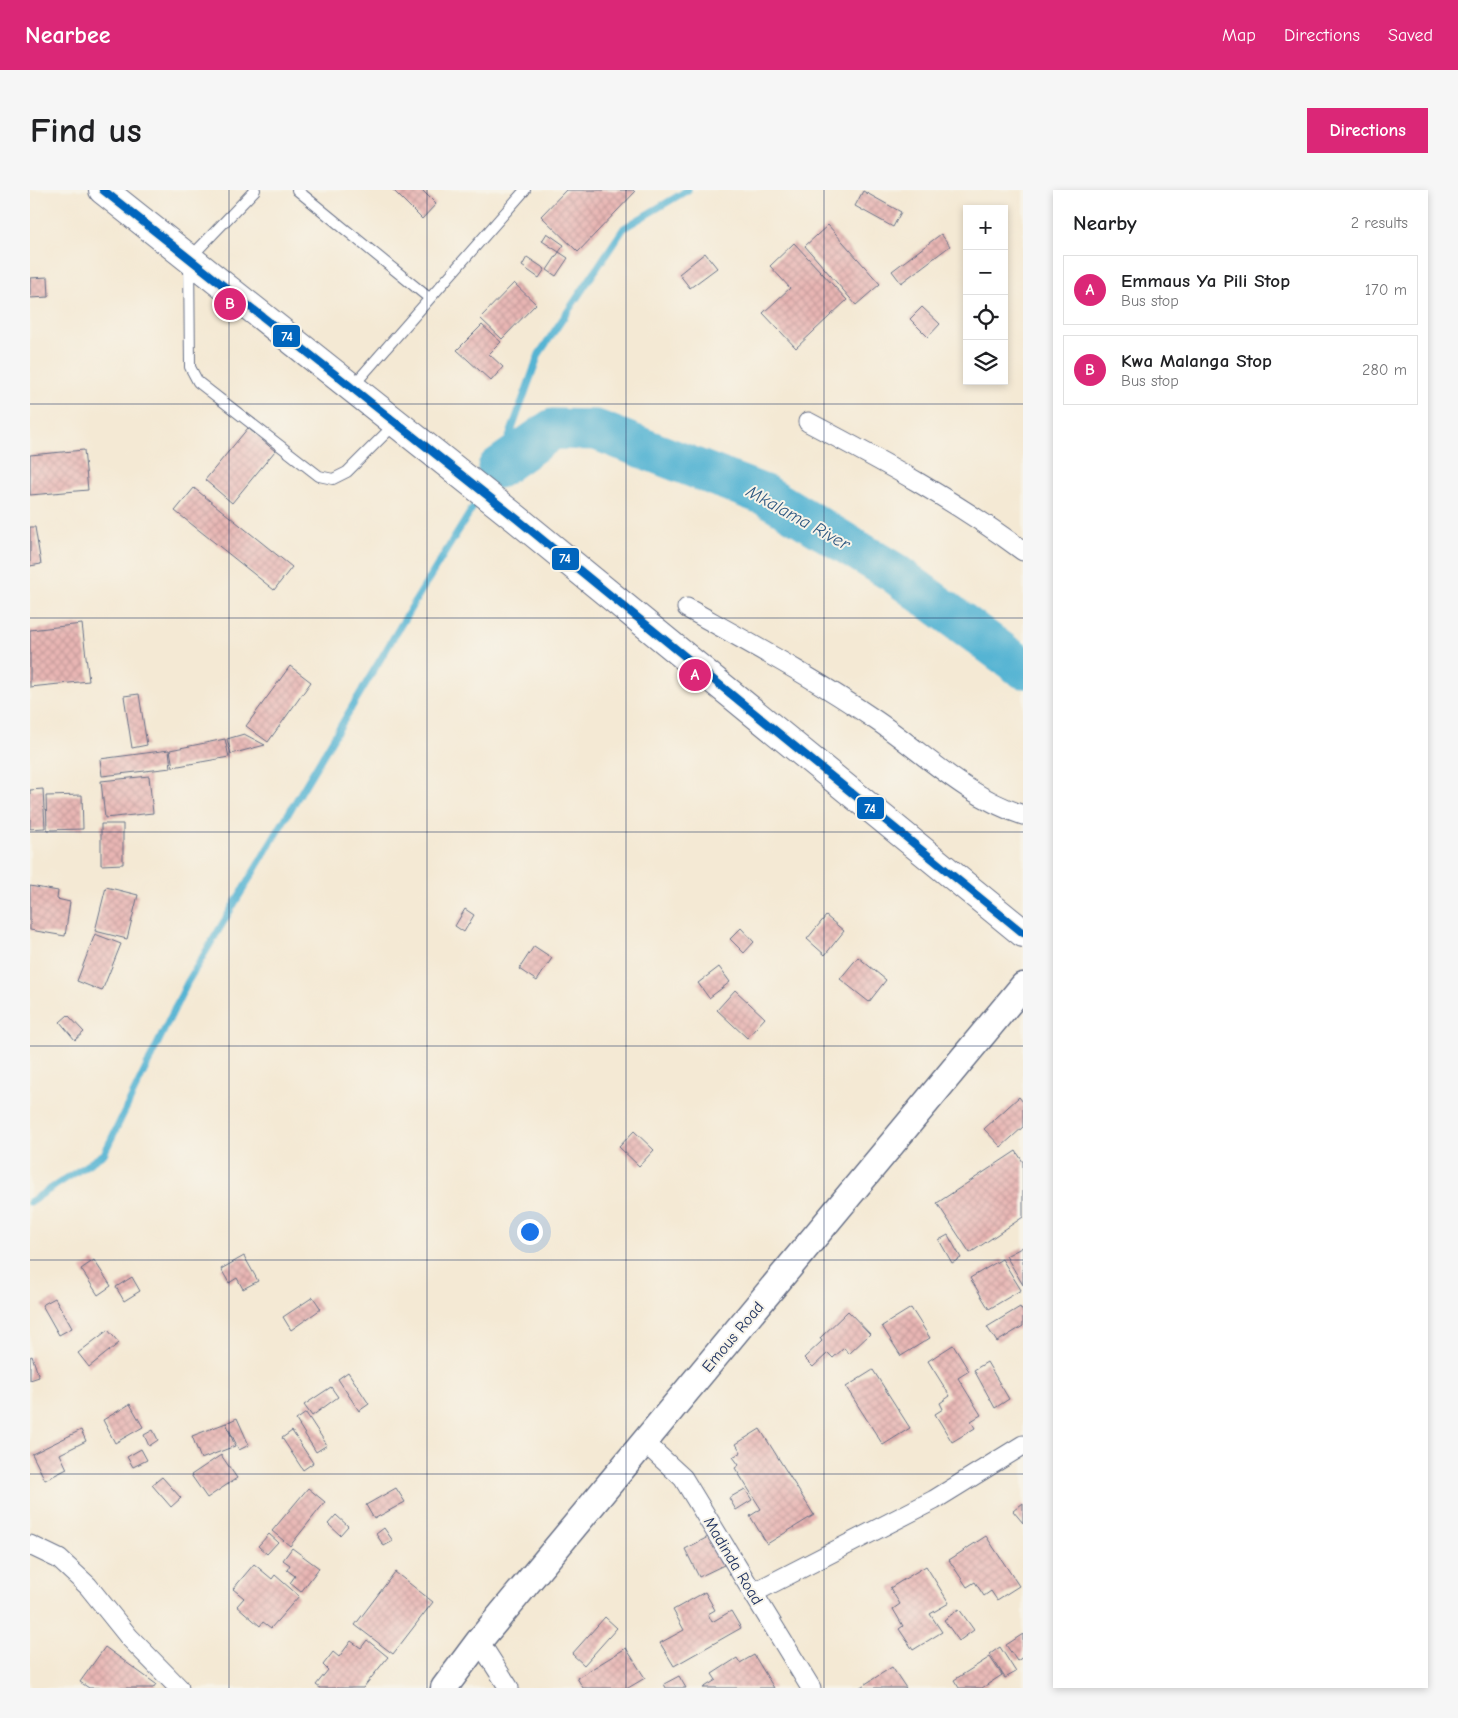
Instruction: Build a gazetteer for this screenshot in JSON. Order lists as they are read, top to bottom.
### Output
{
  "streets": {
    "street": ["Emous Road", "Madinda Road"]
  },
  "crossings": [
    ["Emous Road", "Madinda Road"]
  ],
  "water": ["Mkalama River"],
  "lines": ["transit line 74"],
  "page": {
    "header": "Nearbee",
    "nav": ["Map", "Directions", "Saved"],
    "buttons": "Directions",
    "title": "Find us",
    "heading": ["Nearby", "2 results"],
    "map_buttons": ["+", "−"],
    "list": [
      {
        "mark": "A",
        "name": "Emmaus Ya Pili Stop",
        "note": "Bus stop",
        "value": "170 m"
      },
      {
        "mark": "B",
        "name": "Kwa Malanga Stop",
        "note": "Bus stop",
        "value": "280 m"
      }
    ],
    "pins": ["B", "A"]
  }
}
